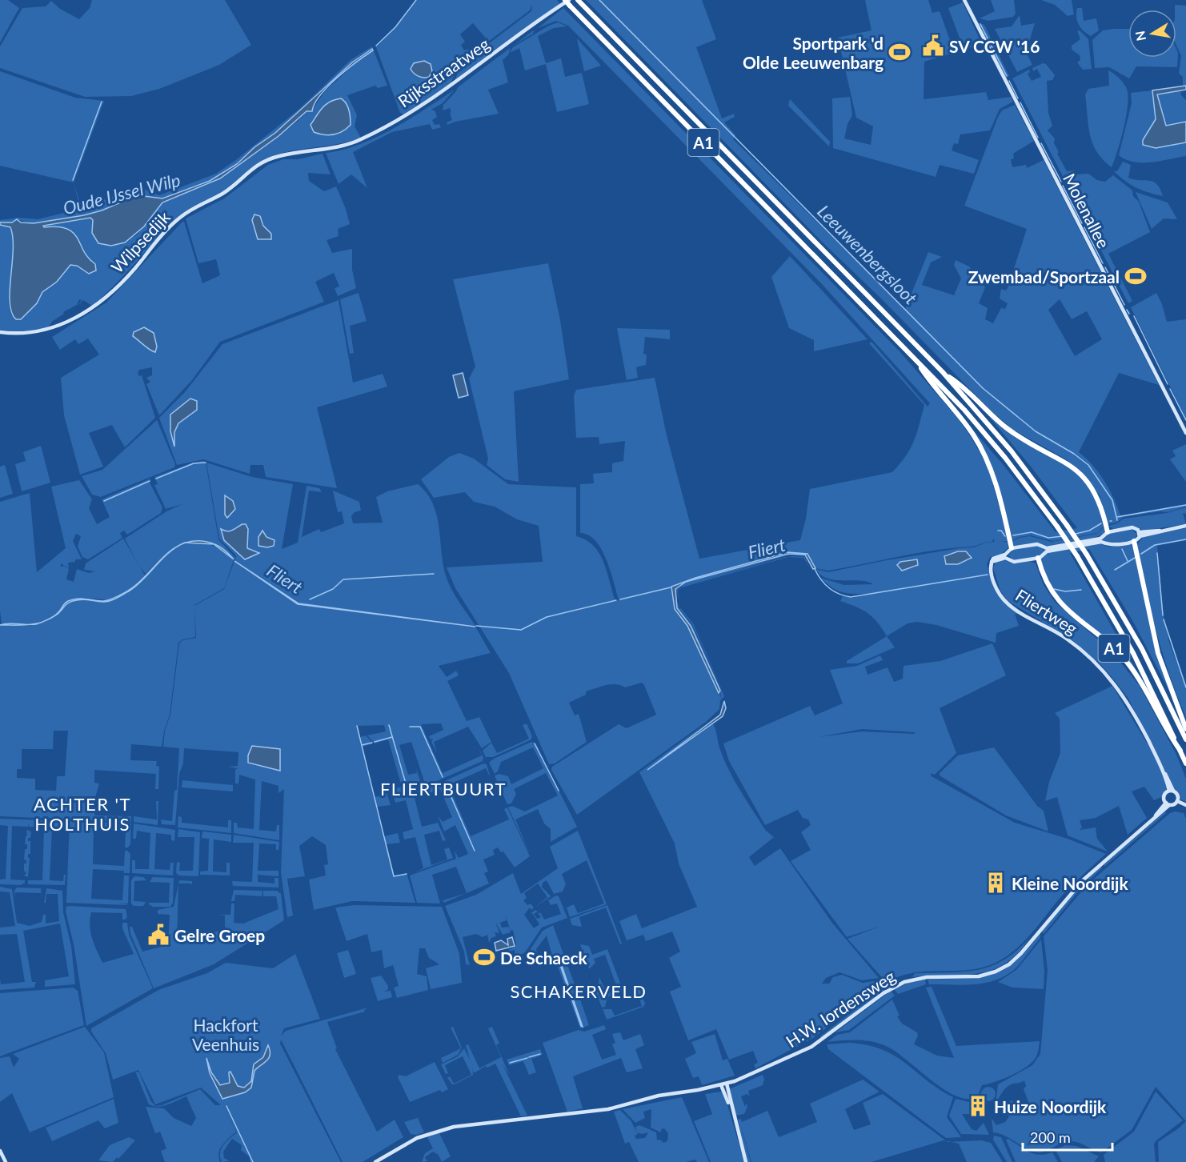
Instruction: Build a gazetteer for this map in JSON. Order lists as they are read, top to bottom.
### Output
{
  "streets": {
    "highway": ["A1"],
    "main road": [
      "Rijksstraatweg",
      "Molenallee",
      "Wilpsedijk",
      "Fliertweg",
      "H.W. Iordensweg"
    ]
  },
  "crossings": [
    ["Rijksstraatweg", "A1"],
    ["Rijksstraatweg", "Wilpsedijk"],
    ["A1", "Fliertweg"],
    ["Fliertweg", "H.W. Iordensweg"]
  ],
  "districts": ["FLIERTBUURT", "ACHTER 'T HOLTHUIS", "SCHAKERVELD"],
  "water": ["Oude IJssel Wilp", "Leeuwenbergsloot", "Fliert"],
  "parks": ["Hackfort Veenhuis"],
  "places": {
    "public building": ["SV CCW '16", "Gelre Groep"],
    "sports": ["Sportpark 'd Olde Leeuwenbarg", "Zwembad/Sportzaal", "De Schaeck"],
    "building": ["Kleine Noordijk", "Huize Noordijk"]
  },
  "scale_bar": "200 m",
  "north": "left"
}
